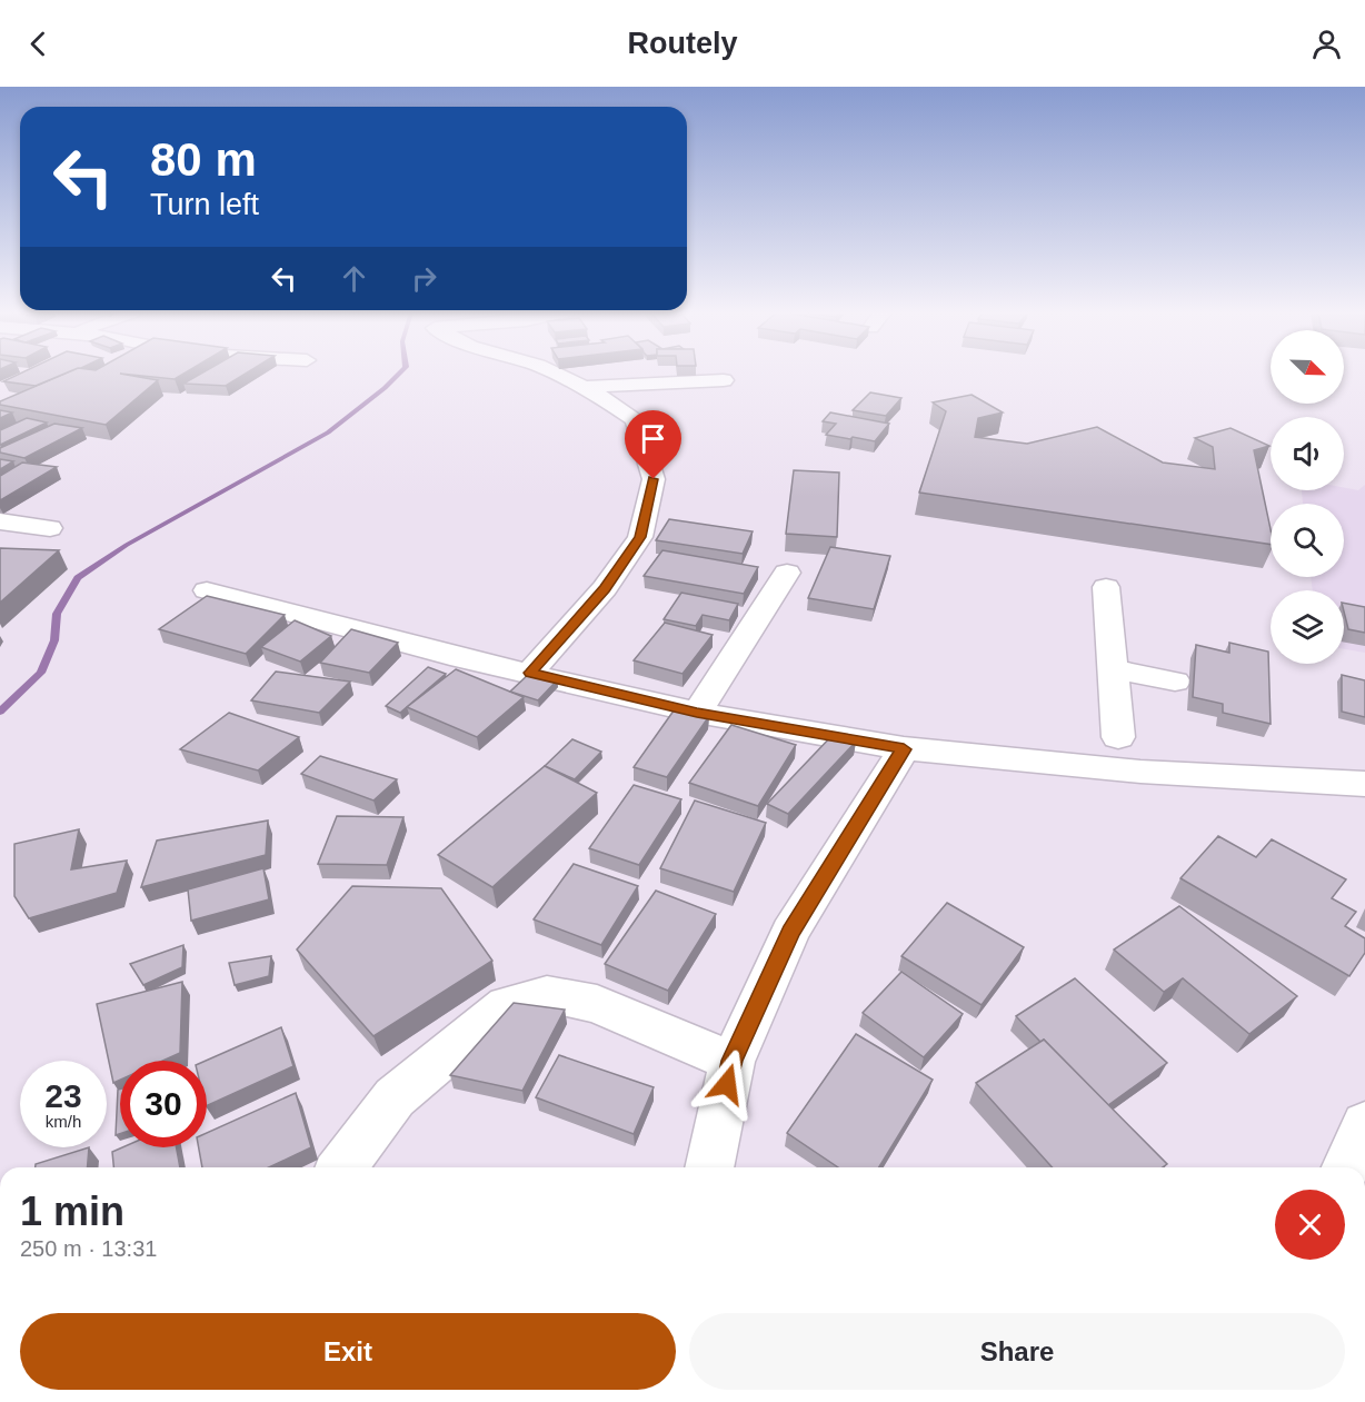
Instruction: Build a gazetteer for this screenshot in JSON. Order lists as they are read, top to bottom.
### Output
{
  "north": "bottom right",
  "page": {
    "header": "Routely",
    "turn": ["80 m", "Turn left"],
    "speed": "23 km/h",
    "limit": "30",
    "heading": ["1 min", "250 m · 13:31"],
    "buttons": ["Exit", "Share"]
  }
}
